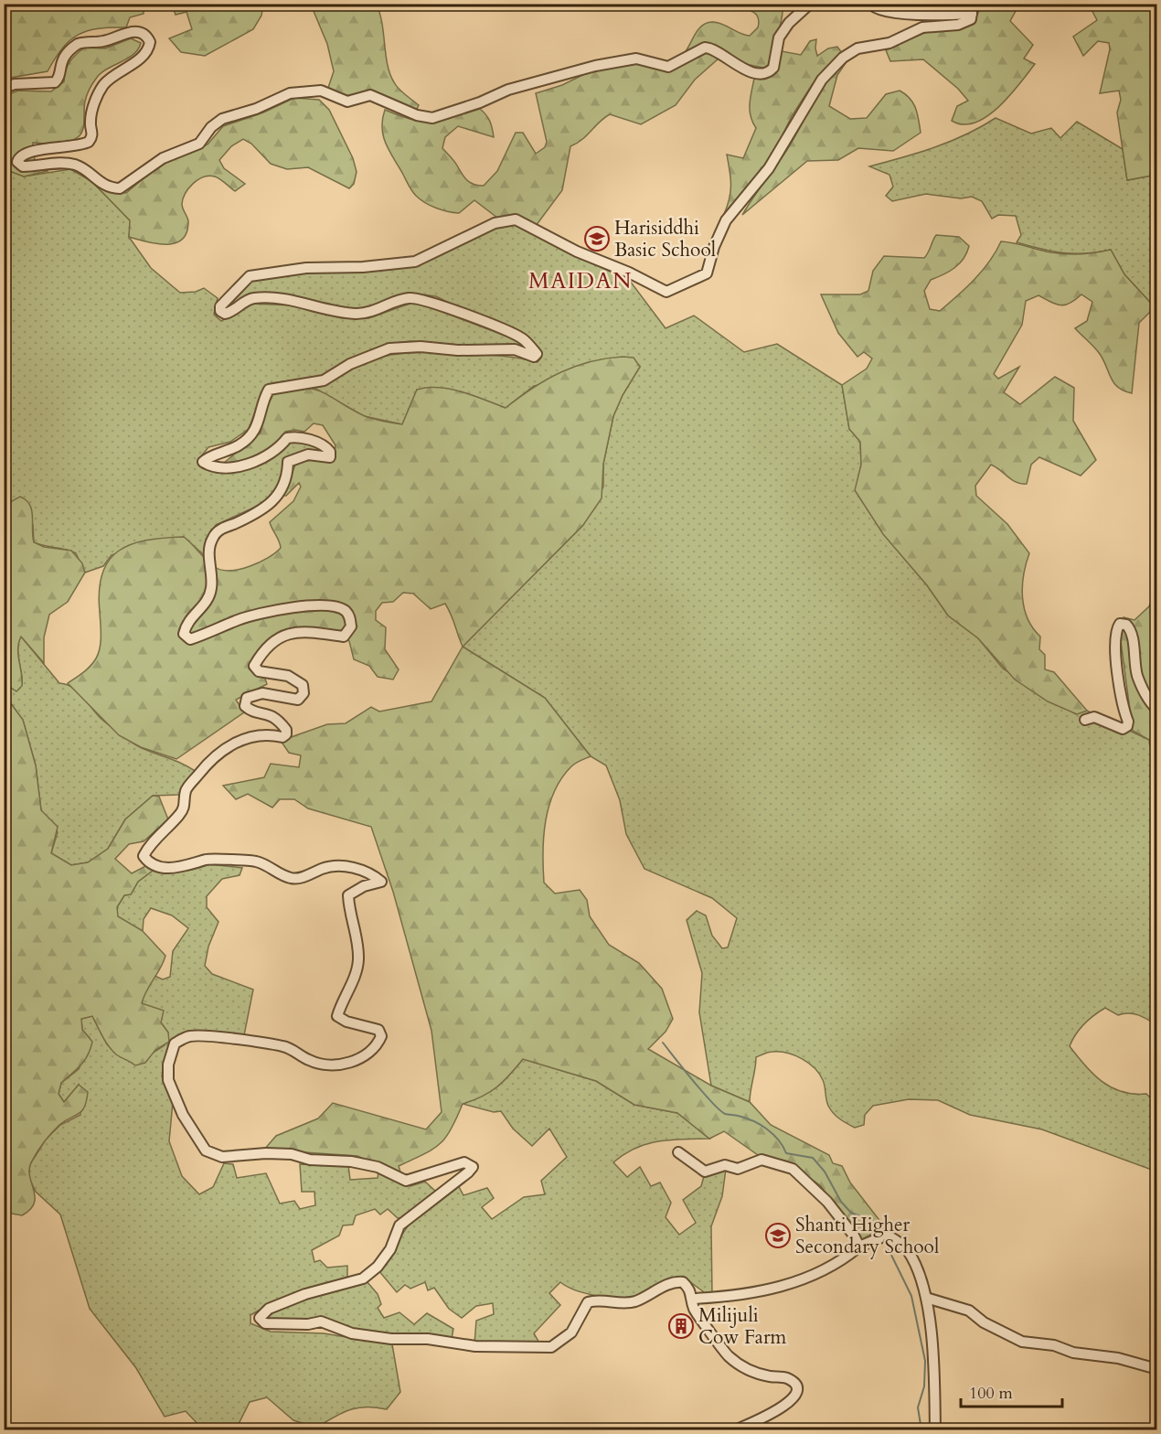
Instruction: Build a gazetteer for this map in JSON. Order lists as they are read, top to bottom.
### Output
{
  "districts": ["MAIDAN"],
  "places": {
    "school or university": ["Harisiddhi Basic School", "Shanti Higher Secondary School"],
    "building": ["Milijuli Cow Farm"]
  },
  "scale_bar": "100 m"
}
